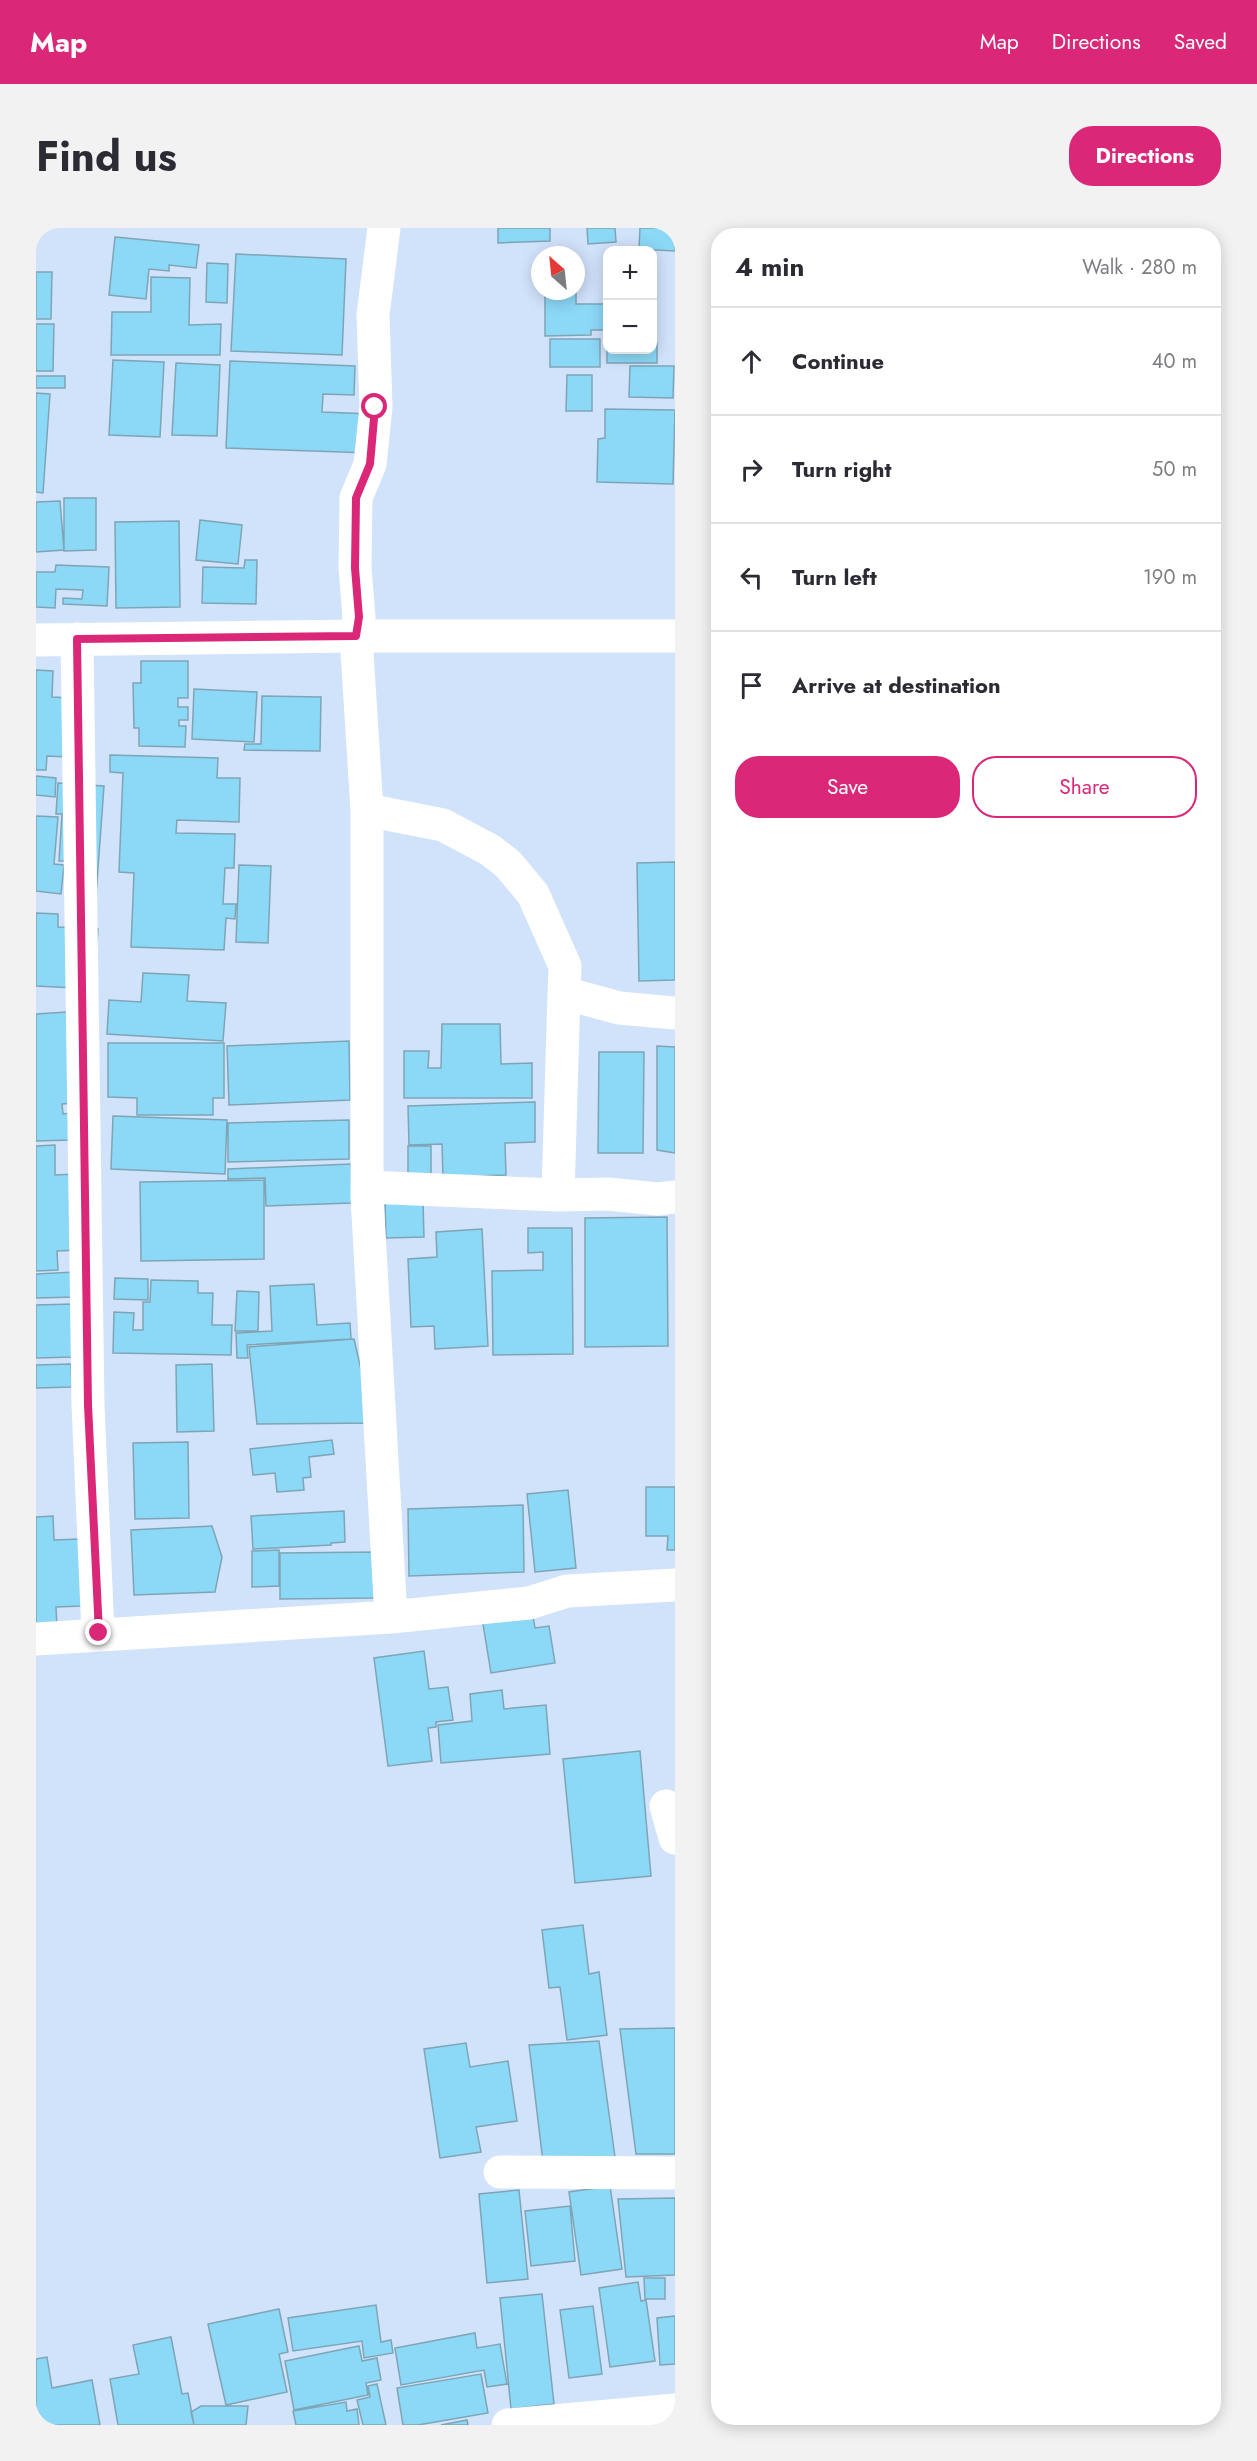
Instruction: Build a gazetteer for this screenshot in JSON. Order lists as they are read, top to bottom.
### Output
{
  "north": "top left",
  "page": {
    "header": "Map",
    "nav": ["Map", "Directions", "Saved"],
    "title": "Find us",
    "buttons": [
      "Directions",
      ["Save", "Share"]
    ],
    "heading": ["4 min", "Walk · 280 m"],
    "map_buttons": ["+", "−"],
    "list": [
      ["Continue", "40 m"],
      ["Turn right", "50 m"],
      ["Turn left", "190 m"],
      "Arrive at destination"
    ]
  }
}
